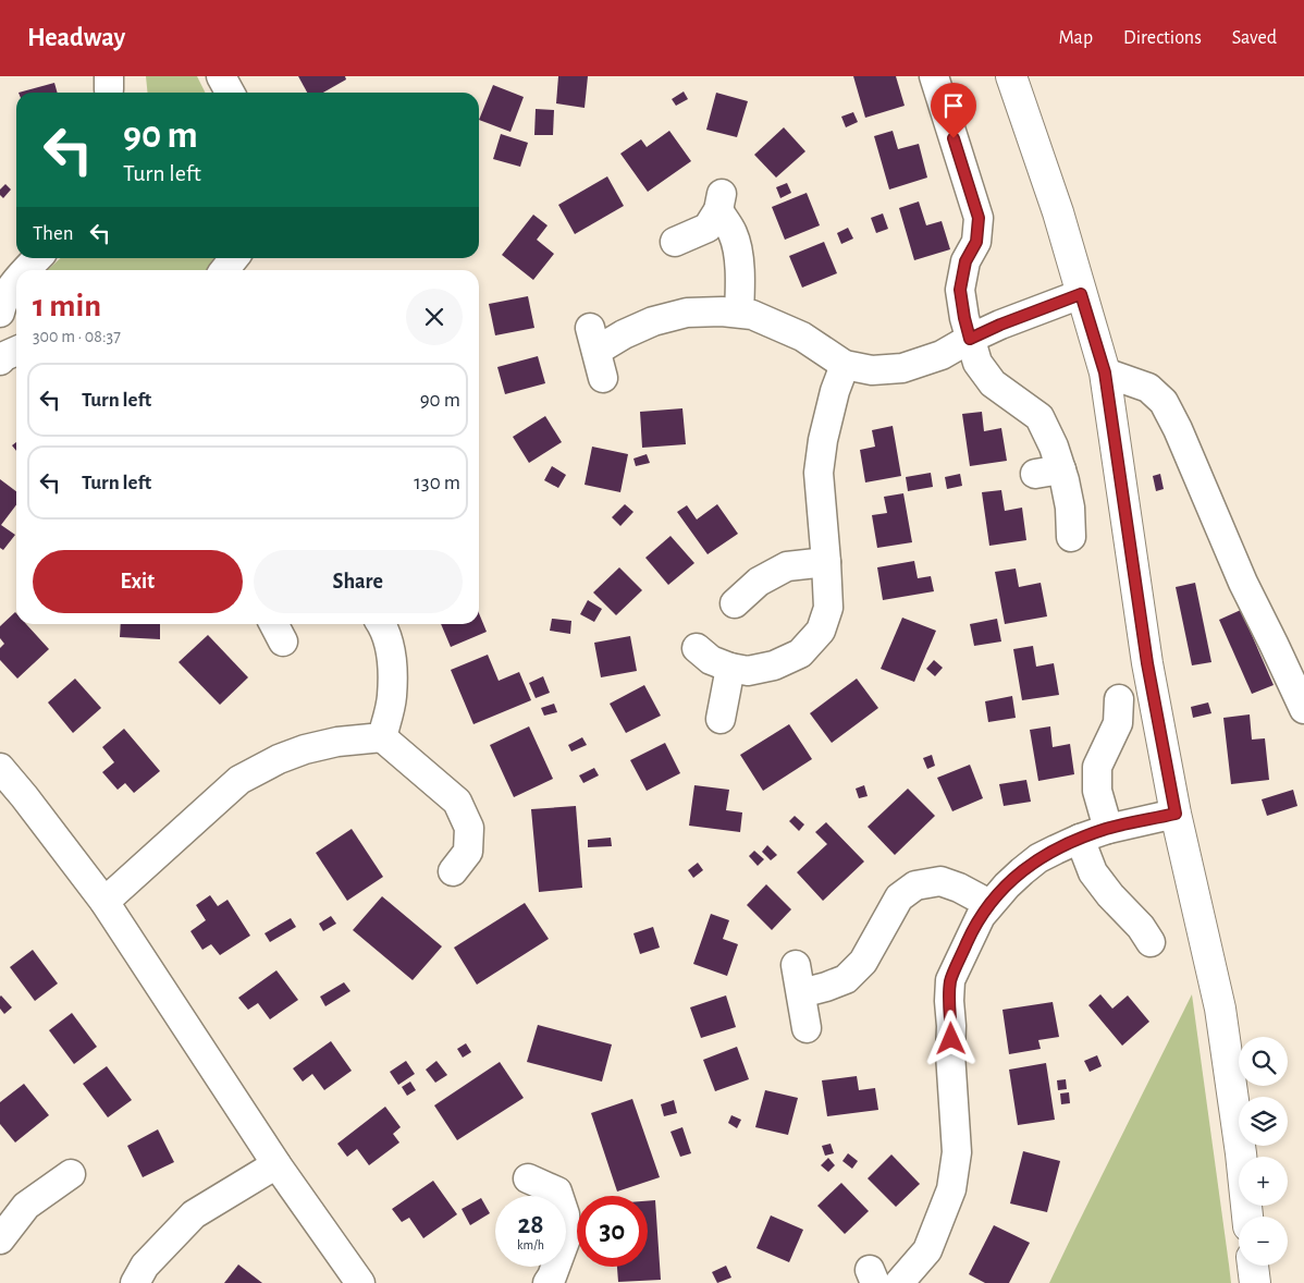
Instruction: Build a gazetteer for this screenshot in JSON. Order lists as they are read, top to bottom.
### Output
{
  "page": {
    "header": "Headway",
    "nav": ["Map", "Directions", "Saved"],
    "turn": ["90 m", "Turn left"],
    "then": "Then",
    "heading": ["1 min", "300 m · 08:37"],
    "list": [
      {
        "name": "Turn left",
        "value": "90 m"
      },
      {
        "name": "Turn left",
        "value": "130 m"
      }
    ],
    "buttons": ["Exit", "Share"],
    "map_buttons": ["+", "−"],
    "speed": "28 km/h",
    "limit": "30"
  }
}
